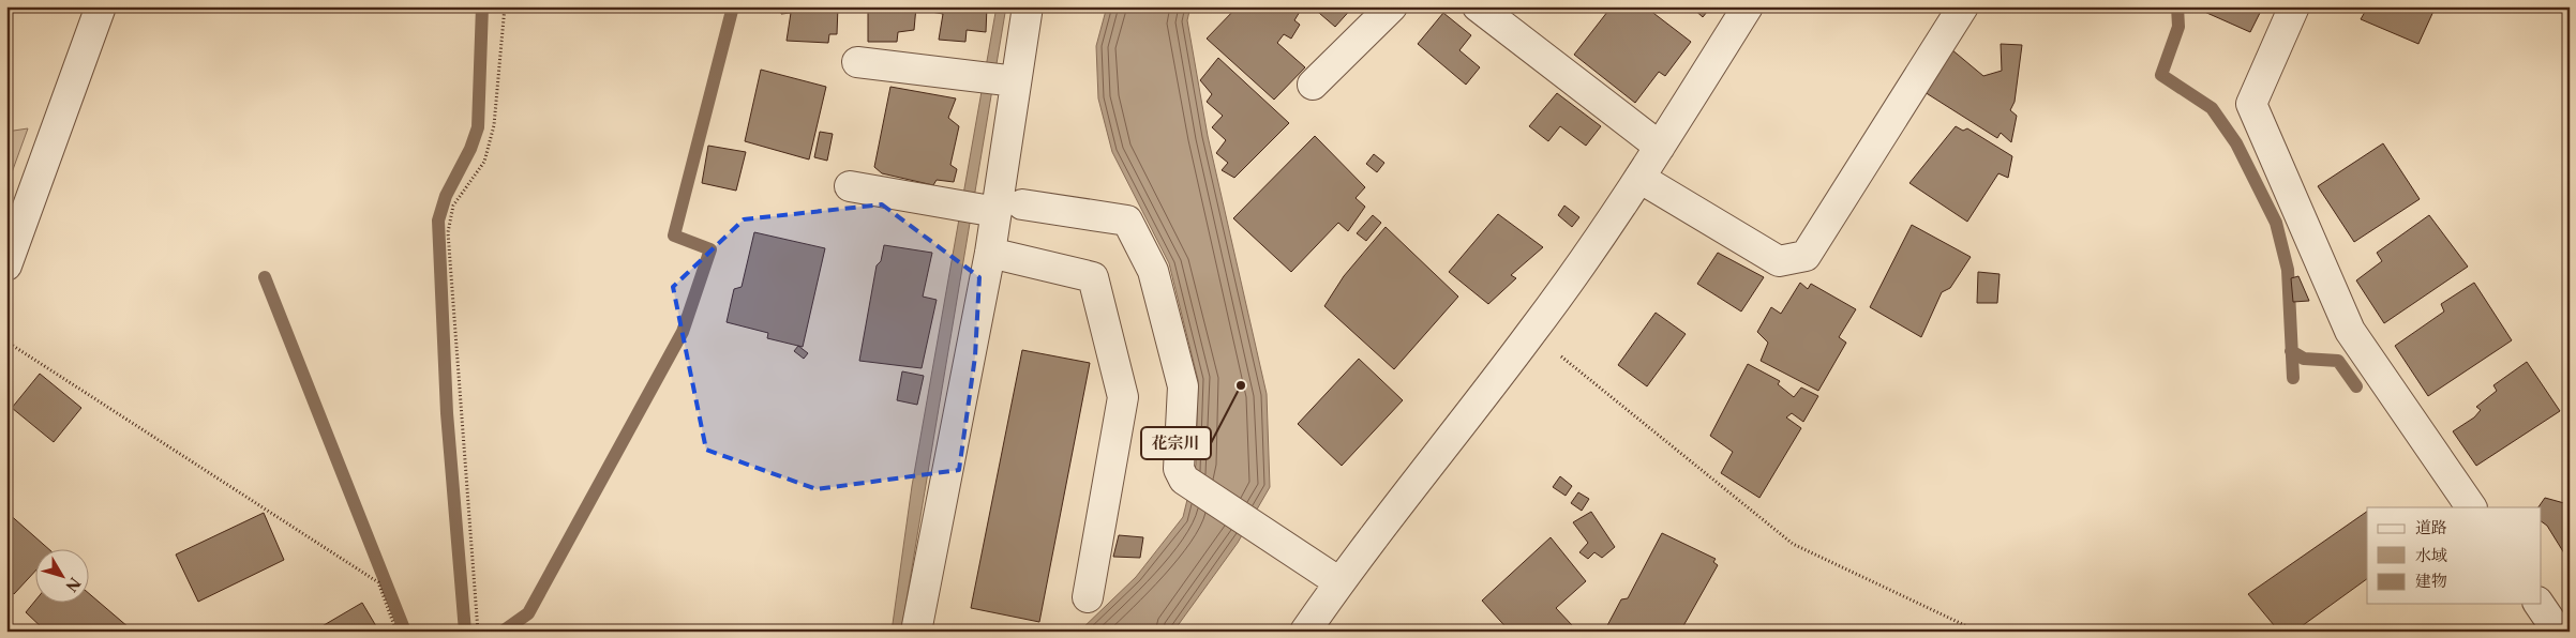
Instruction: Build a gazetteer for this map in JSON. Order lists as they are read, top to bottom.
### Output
{
  "places": ["花宗川"],
  "legend": ["道路", "水域", "建物"],
  "north": "bottom right"
}
